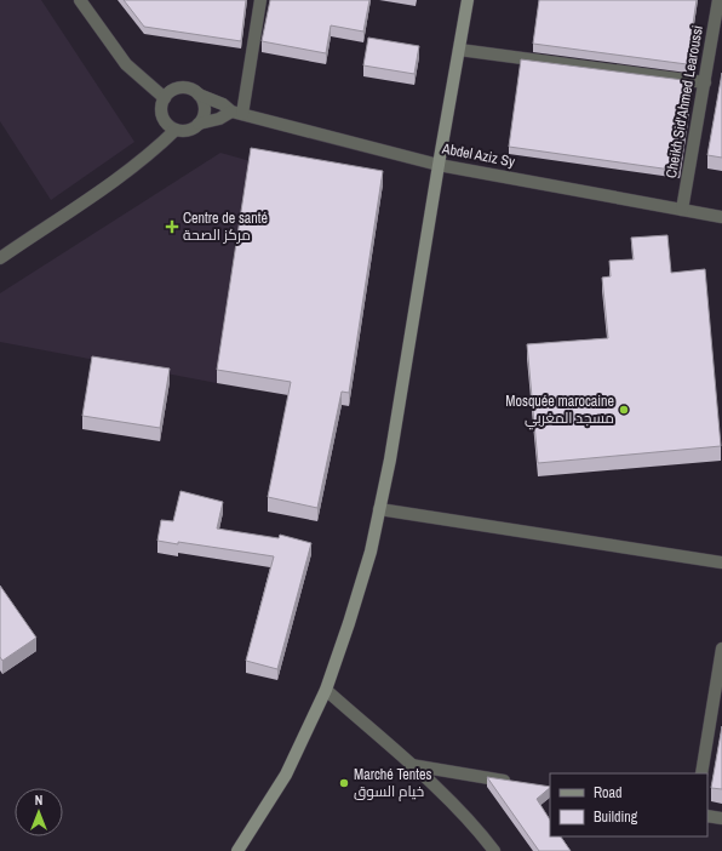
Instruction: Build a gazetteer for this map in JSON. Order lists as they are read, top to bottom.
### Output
{
  "streets": {
    "street": ["Cheikh Sid'Ahmed Learoussi", "Abdel Aziz Sy"]
  },
  "crossings": [
    ["Cheikh Sid'Ahmed Learoussi", "Abdel Aziz Sy"]
  ],
  "places": {
    "health": ["Centre de santé مركز الصحة"],
    "other": ["Mosquée marocaine مسجد المغربي", "Marché Tentes خيام السوق"]
  },
  "legend": ["Road", "Building"],
  "north": "top"
}
